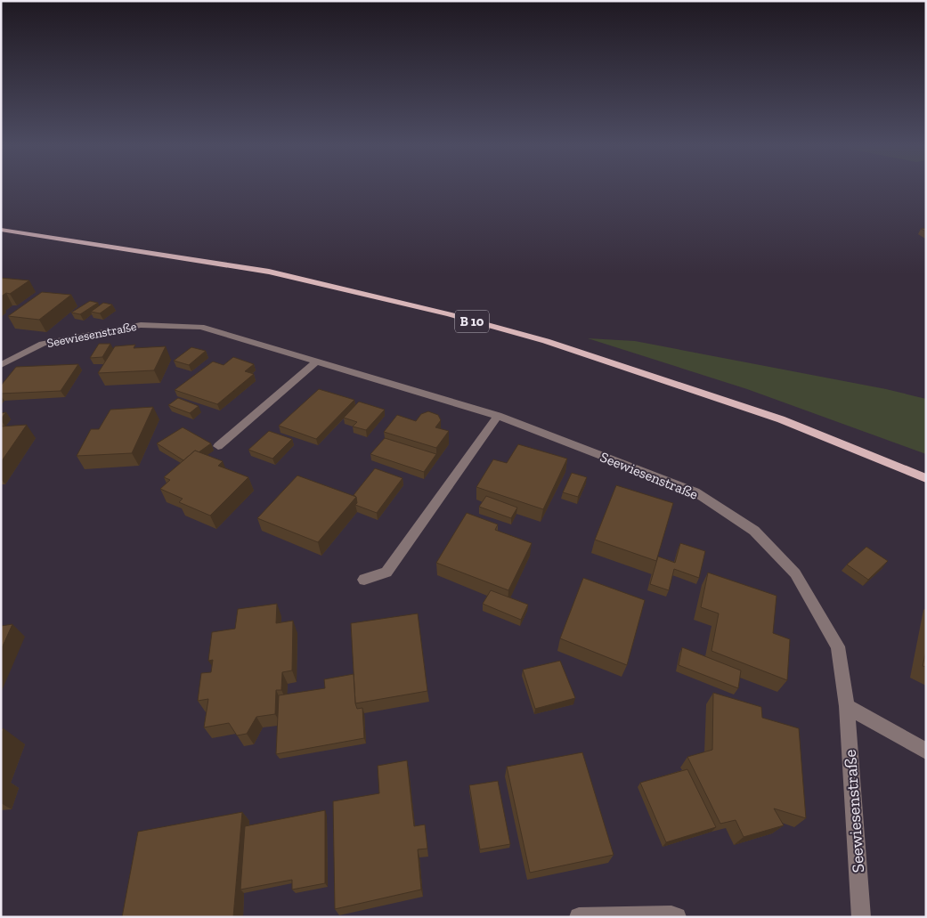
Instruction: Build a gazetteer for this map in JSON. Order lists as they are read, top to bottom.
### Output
{
  "streets": {
    "main road": ["B 10"],
    "street": ["Seewiesenstraße"]
  }
}
